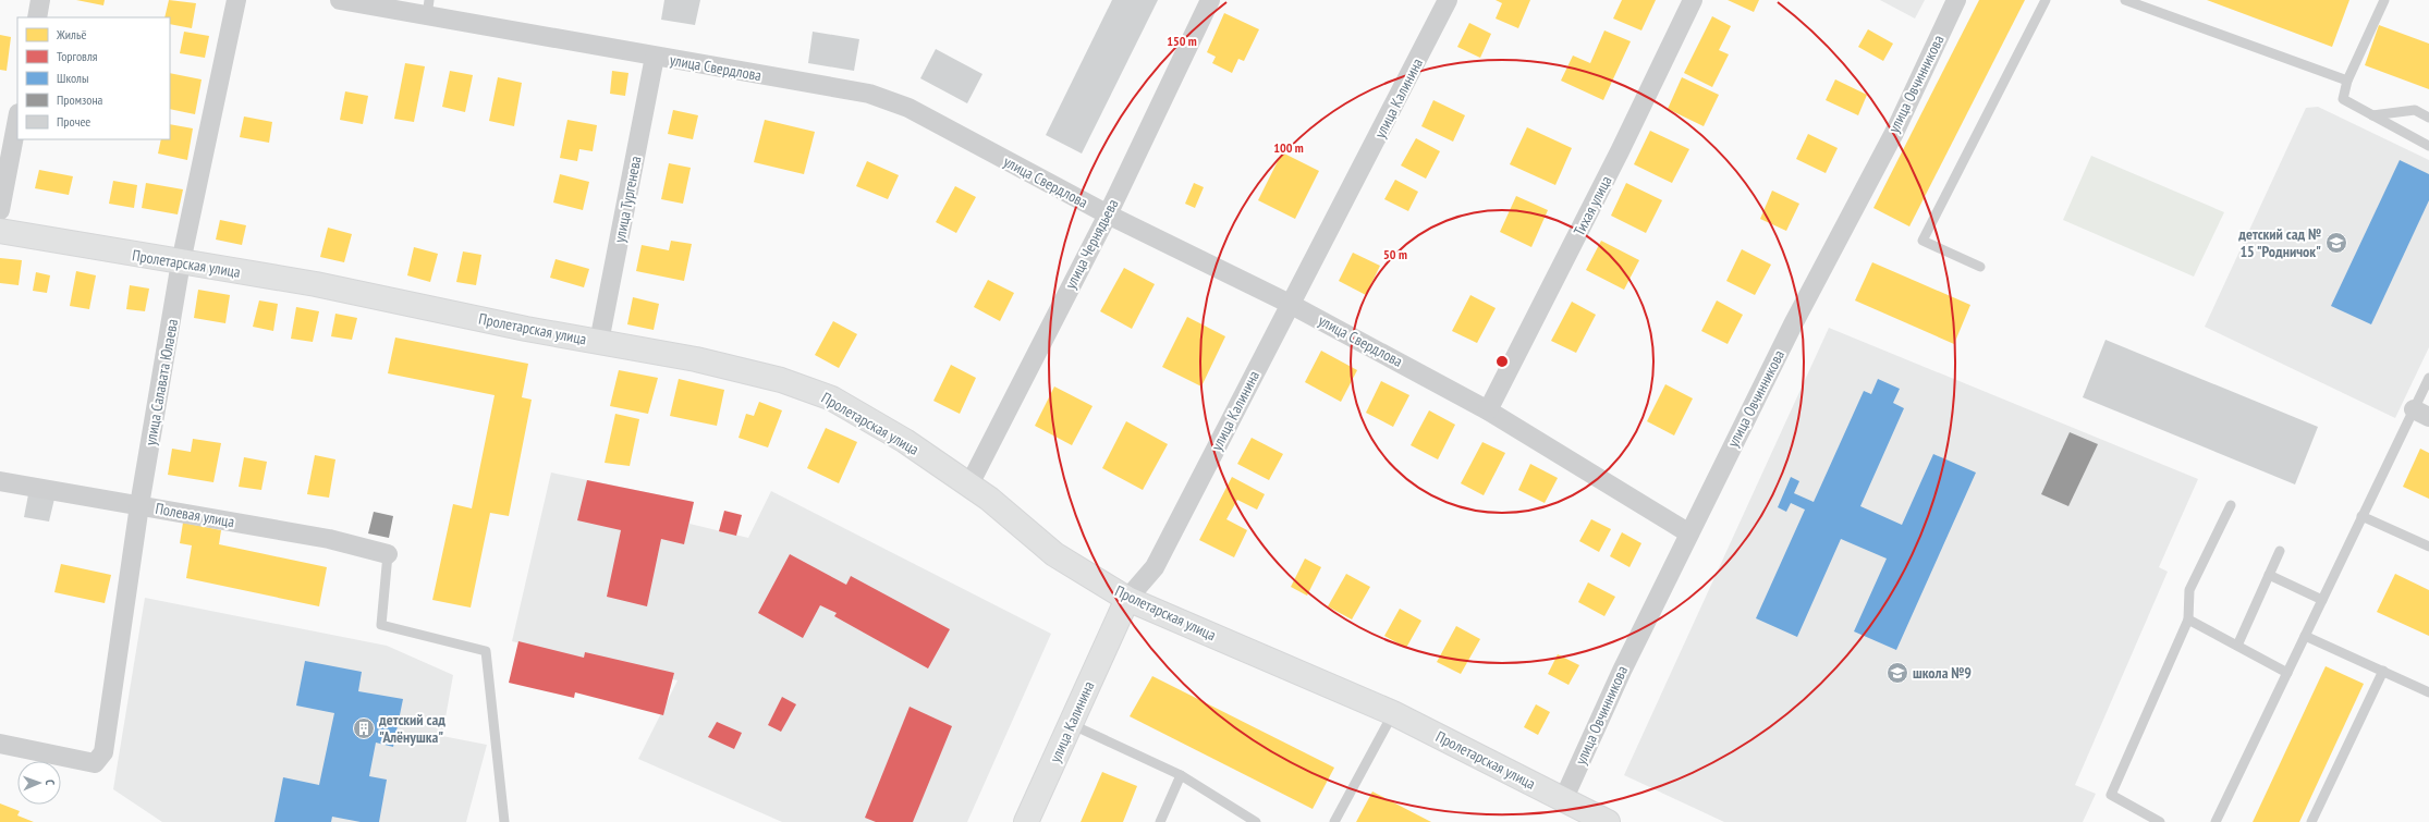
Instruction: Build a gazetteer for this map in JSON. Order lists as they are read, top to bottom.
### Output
{
  "streets": {
    "street": [
      "улица Свердлова",
      "улица Овчинникова",
      "улица Калинина",
      "улица Тургенева",
      "Тихая улица",
      "улица Чернядьева",
      "Пролетарская улица",
      "улица Салавата Юлаева",
      "Полевая улица"
    ]
  },
  "crossings": [
    ["улица Свердлова", "улица Овчинникова"],
    ["улица Свердлова", "улица Калинина"],
    ["улица Свердлова", "улица Тургенева"],
    ["улица Свердлова", "Тихая улица"],
    ["улица Свердлова", "улица Чернядьева"],
    ["улица Овчинникова", "Пролетарская улица"],
    ["улица Калинина", "Пролетарская улица"],
    ["улица Тургенева", "Пролетарская улица"],
    ["улица Чернядьева", "Пролетарская улица"],
    ["Пролетарская улица", "улица Салавата Юлаева"],
    ["улица Салавата Юлаева", "Полевая улица"]
  ],
  "places": {
    "school or university": ["детский сад № 15 \"Родничок\"", "школа №9"],
    "building": ["детский сад \"Алёнушка\""]
  },
  "legend": [
    "Жильё",
    "Торговля",
    "Школы",
    "Промзона",
    "Прочее"
  ],
  "north": "right",
  "rings": ["150 m", "100 m", "50 m"]
}
